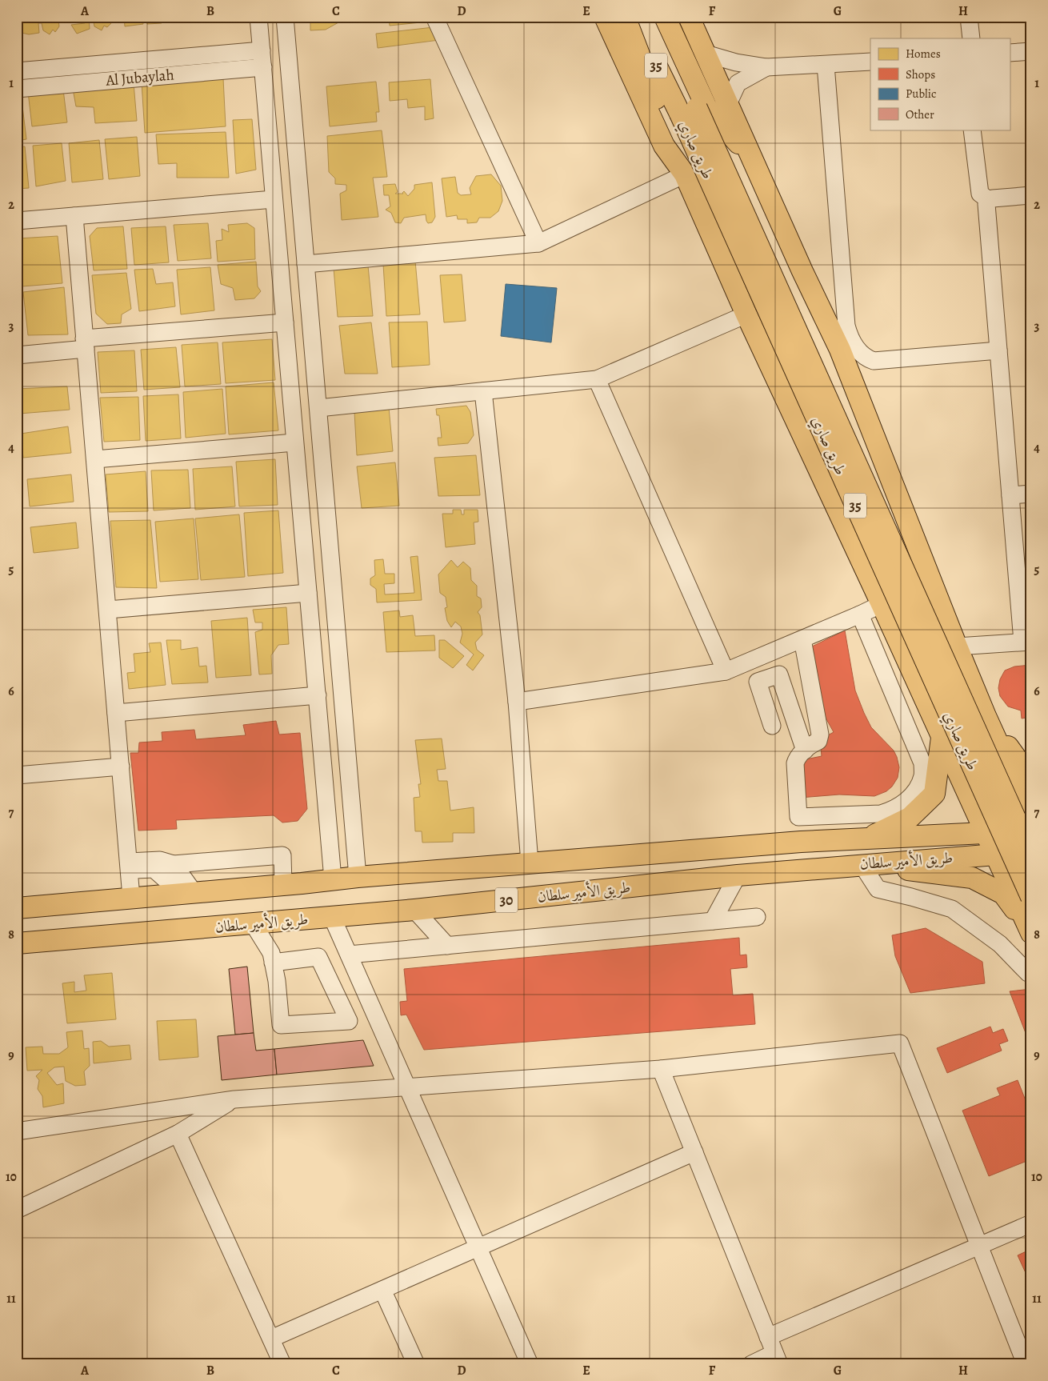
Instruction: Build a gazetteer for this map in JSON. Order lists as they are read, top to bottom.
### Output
{
  "streets": {
    "main road": [
      "35",
      "طريق صاري",
      "طريق الأمير سلطان",
      "30"
    ],
    "street": ["Al Jubaylah"]
  },
  "crossings": [
    ["طريق صاري", "طريق الأمير سلطان"]
  ],
  "legend": [
    "Homes",
    "Shops",
    "Public",
    "Other"
  ],
  "grid": {
    "columns": [
      "A",
      "B",
      "C",
      "D",
      "E",
      "F",
      "G",
      "H"
    ],
    "rows": [
      "1",
      "2",
      "3",
      "4",
      "5",
      "6",
      "7",
      "8",
      "9",
      "10",
      "11"
    ]
  }
}
